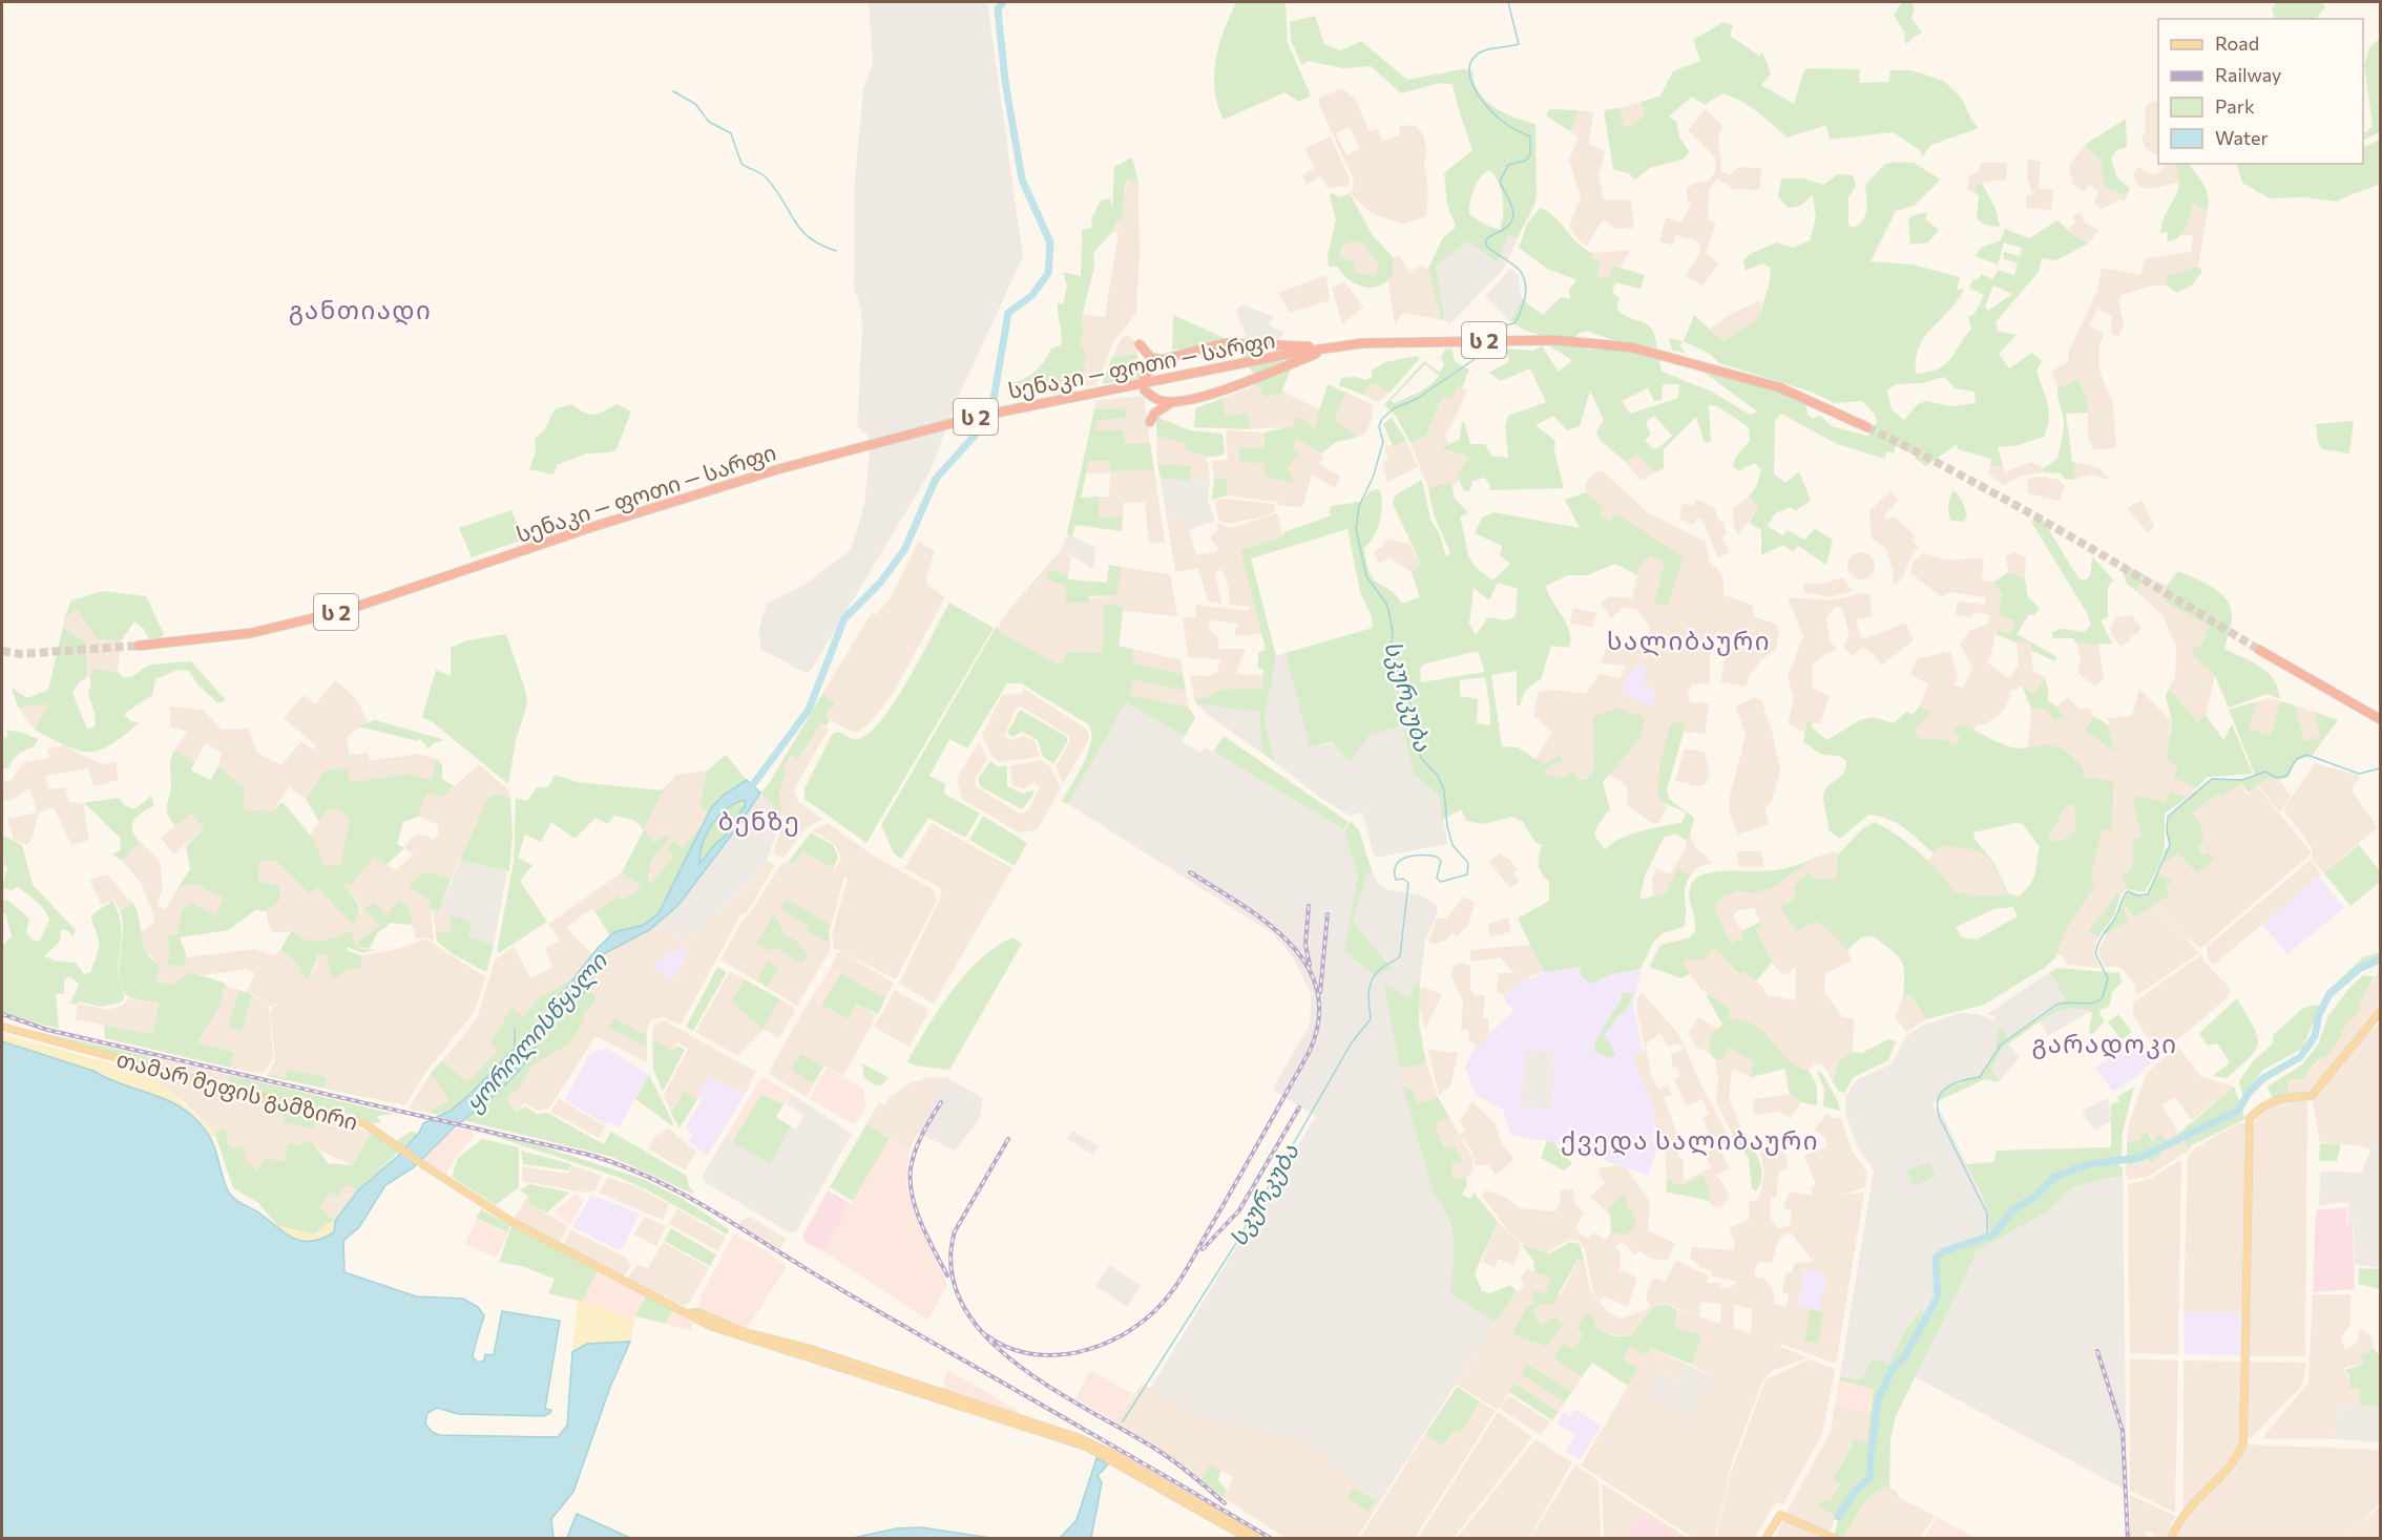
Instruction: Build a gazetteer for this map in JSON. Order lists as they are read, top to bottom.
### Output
{
  "streets": {
    "highway": ["ს 2", "სენაკი — ფოთი — სარფი"],
    "main road": ["თამარ მეფის გამზირი"]
  },
  "districts": [
    "განთიადი",
    "სალიბაური",
    "ბენზე",
    "გარადოკი",
    "ქვედა სალიბაური"
  ],
  "water": ["სკურკუბა", "ყოროლისწყალი"],
  "legend": [
    "Road",
    "Railway",
    "Park",
    "Water"
  ]
}
